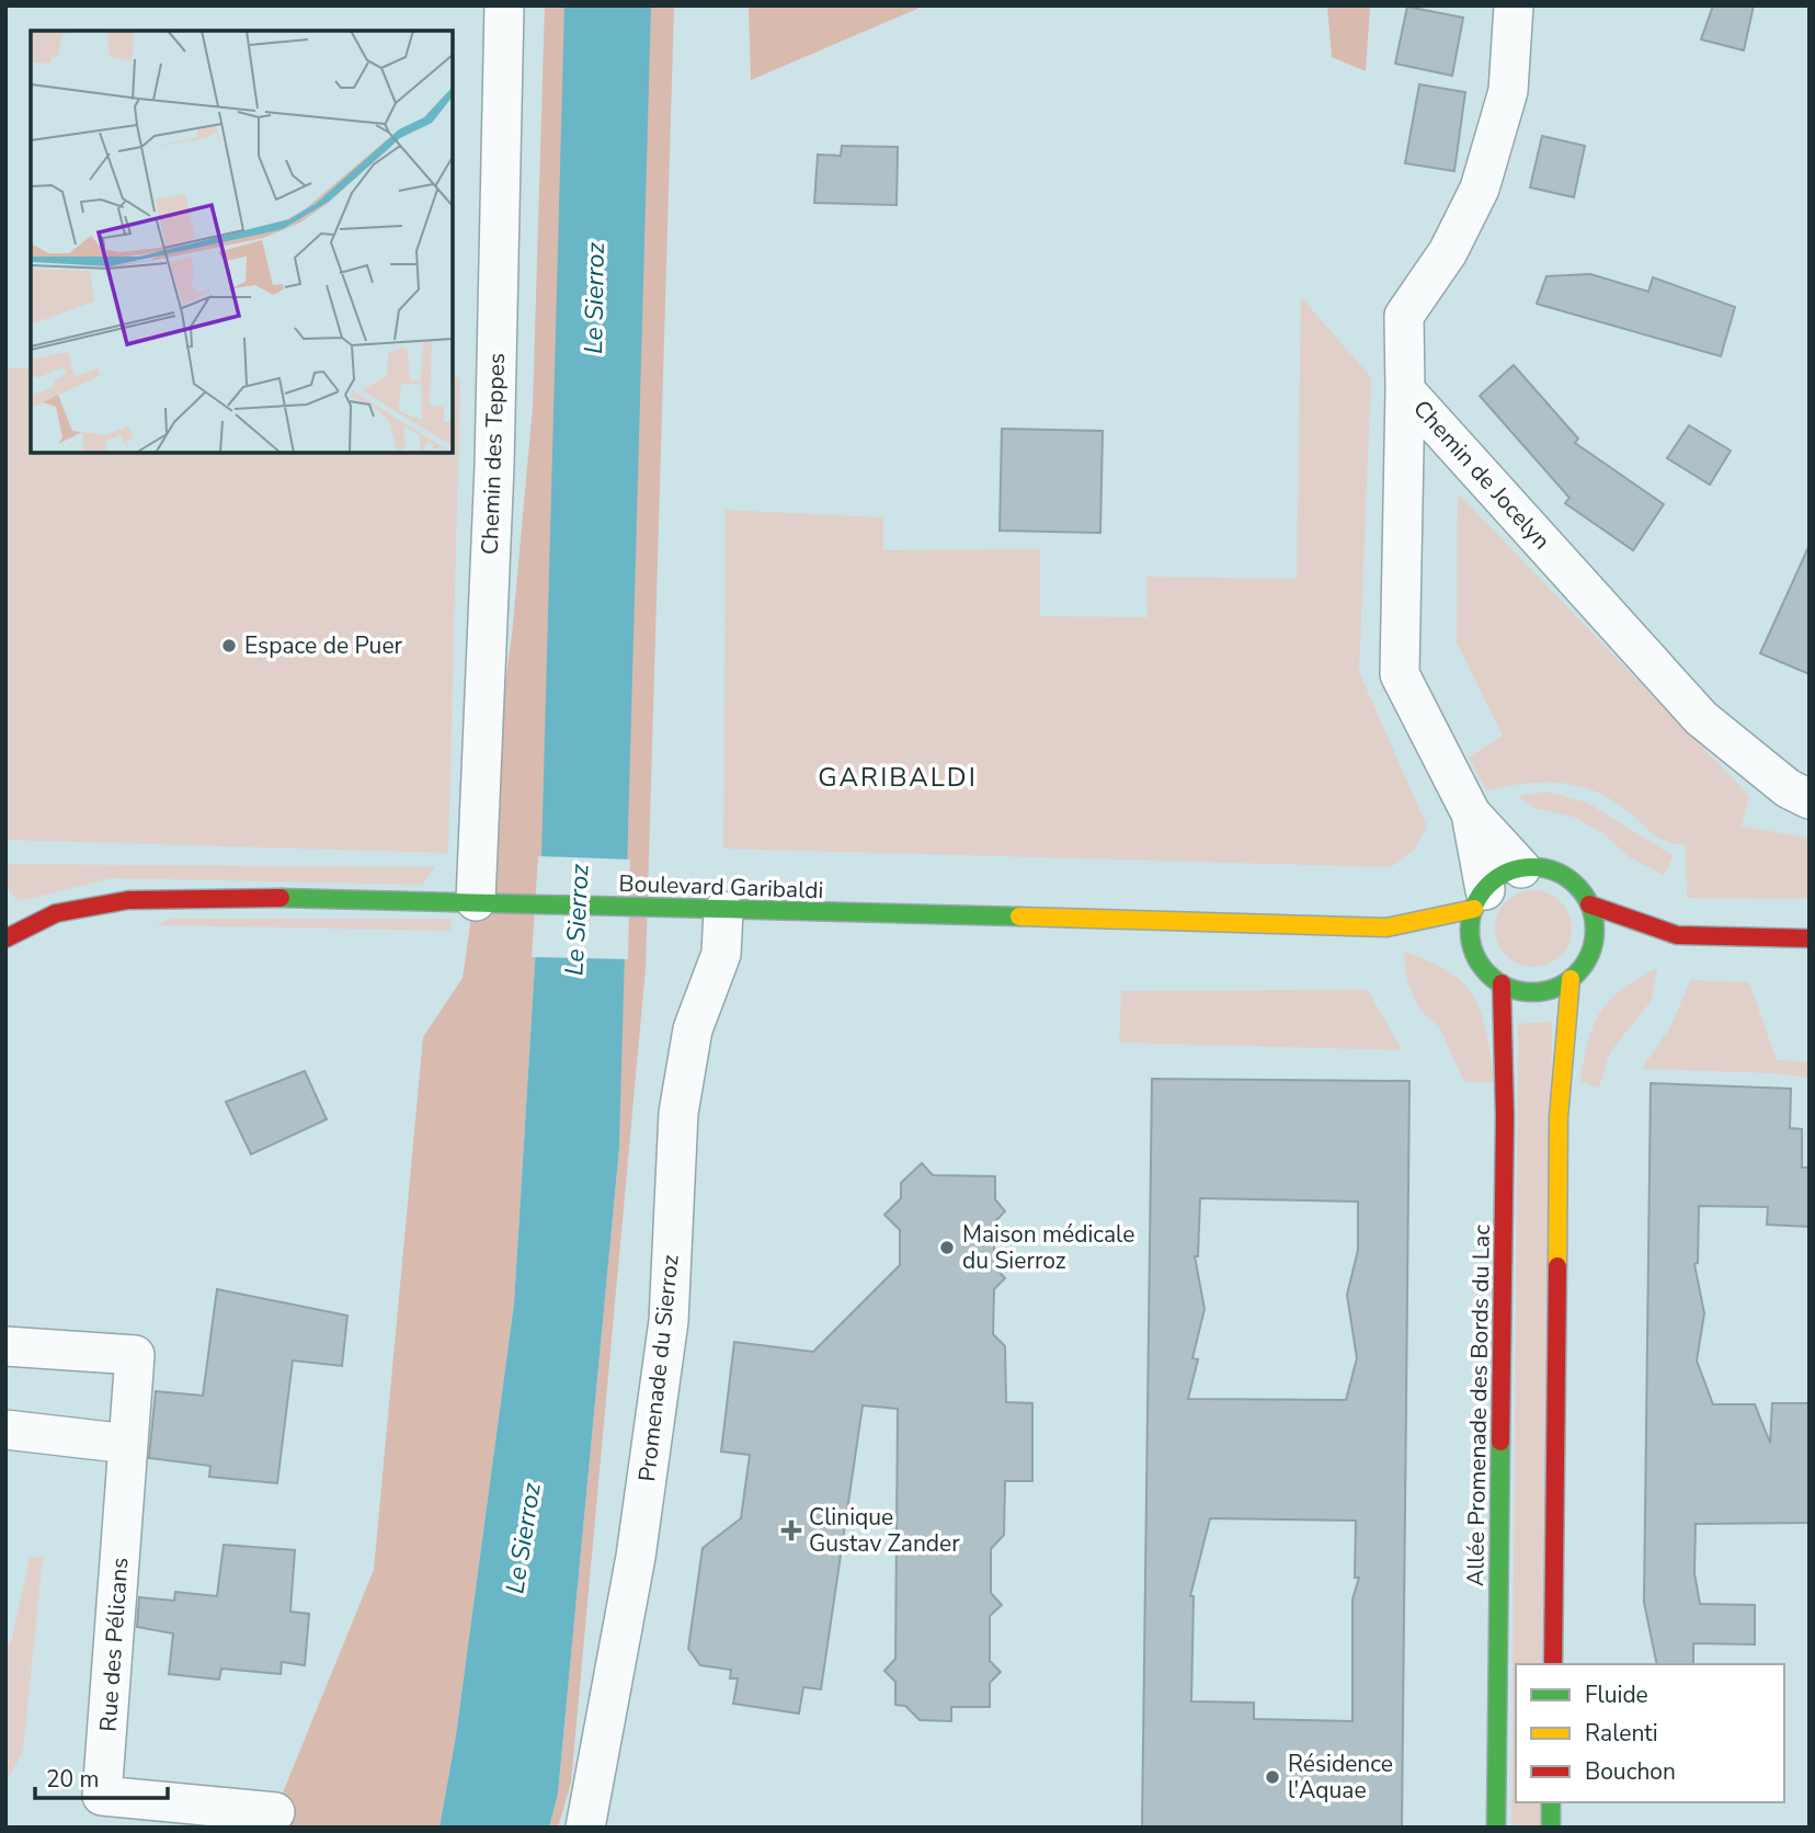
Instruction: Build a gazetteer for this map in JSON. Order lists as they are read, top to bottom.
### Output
{
  "streets": {
    "main road": ["Boulevard Garibaldi", "Allée Promenade des Bords du Lac"],
    "street": [
      "Chemin des Teppes",
      "Chemin de Jocelyn",
      "Promenade du Sierroz",
      "Rue des Pélicans"
    ]
  },
  "crossings": [
    ["Chemin des Teppes", "Boulevard Garibaldi"],
    ["Chemin de Jocelyn", "Boulevard Garibaldi"],
    ["Chemin de Jocelyn", "Allée Promenade des Bords du Lac"],
    ["Boulevard Garibaldi", "Promenade du Sierroz"],
    ["Boulevard Garibaldi", "Allée Promenade des Bords du Lac"]
  ],
  "districts": ["GARIBALDI"],
  "water": ["Le Sierroz"],
  "places": {
    "other": ["Espace de Puer", "Maison médicale du Sierroz", "Résidence l'Aquae"],
    "health": ["Clinique Gustav Zander"]
  },
  "legend": ["Fluide", "Ralenti", "Bouchon"],
  "scale_bar": "20 m"
}
